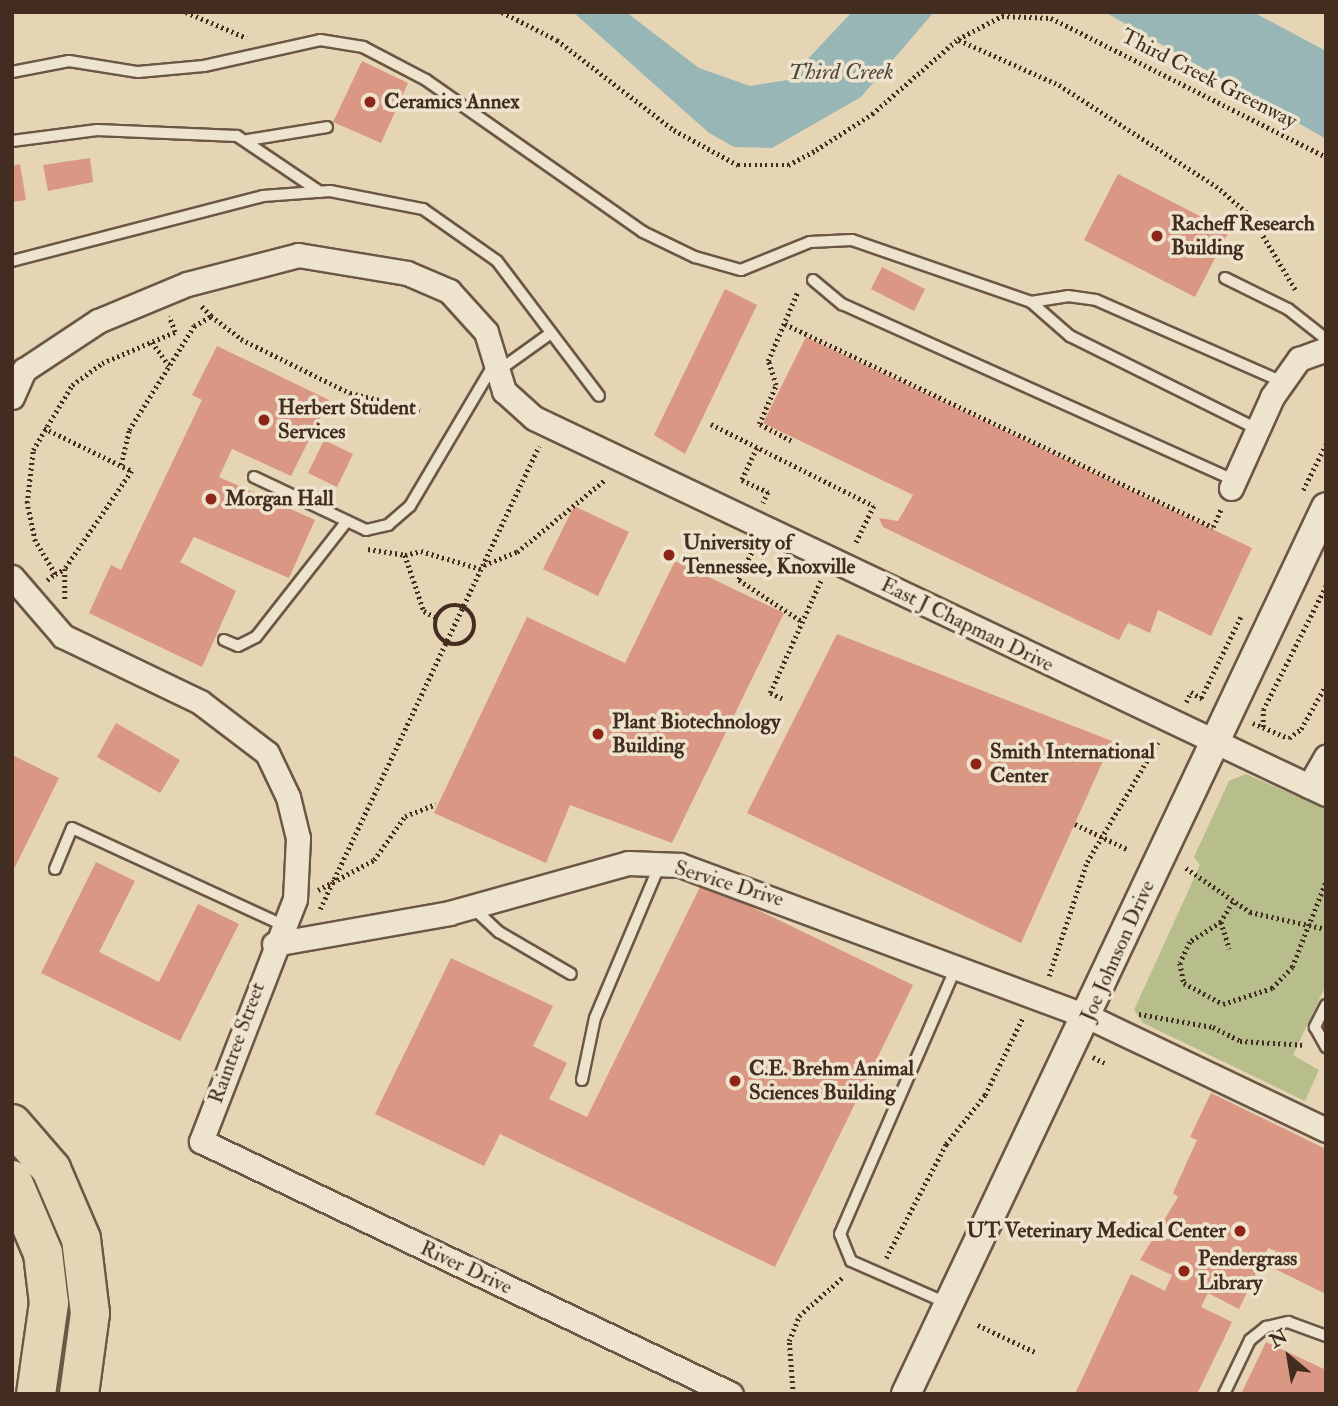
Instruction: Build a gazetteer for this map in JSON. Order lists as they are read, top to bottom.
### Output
{
  "streets": {
    "street": [
      "East J Chapman Drive",
      "Service Drive",
      "Joe Johnson Drive",
      "Raintree Street",
      "River Drive"
    ],
    "path": ["Third Creek Greenway"]
  },
  "crossings": [
    ["East J Chapman Drive", "Joe Johnson Drive"],
    ["Service Drive", "Joe Johnson Drive"],
    ["Service Drive", "Raintree Street"],
    ["Raintree Street", "River Drive"]
  ],
  "water": ["Third Creek"],
  "places": [
    "Ceramics Annex",
    "Racheff Research Building",
    "Herbert Student Services",
    "Morgan Hall",
    "University of Tennessee, Knoxville",
    "Plant Biotechnology Building",
    "Smith International Center",
    "C.E. Brehm Animal Sciences Building",
    "UT Veterinary Medical Center",
    "Pendergrass Library"
  ],
  "north": "top left"
}
